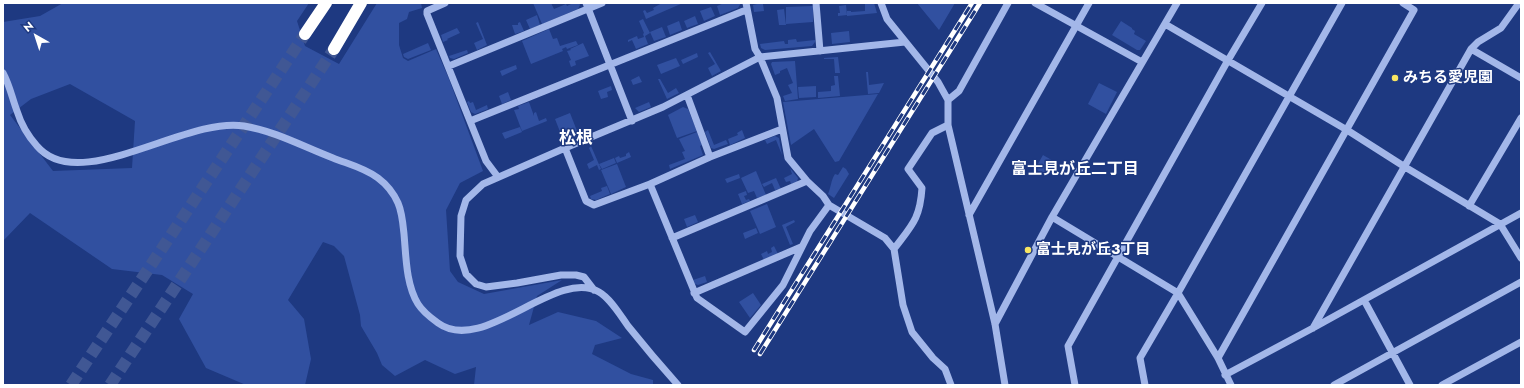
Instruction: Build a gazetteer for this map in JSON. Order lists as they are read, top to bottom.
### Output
{
  "districts": ["松根", "富士見が丘二丁目"],
  "places": ["みちる愛児園", "富士見が丘3丁目"],
  "north": "top left"
}
